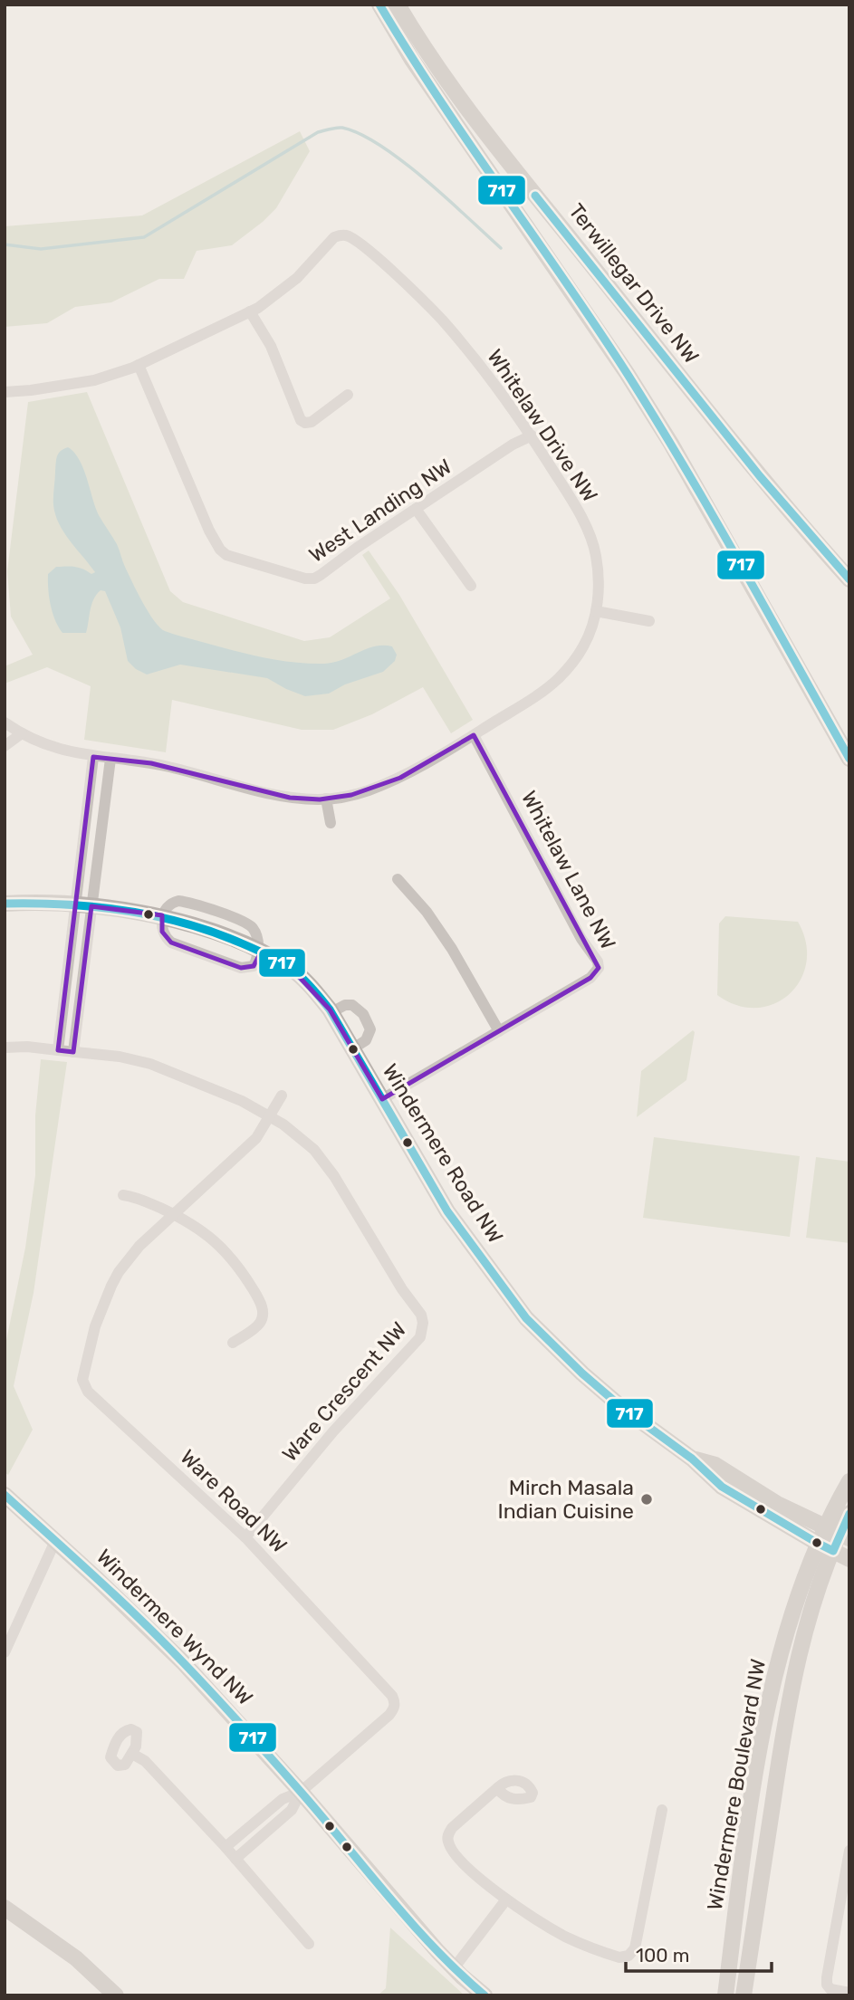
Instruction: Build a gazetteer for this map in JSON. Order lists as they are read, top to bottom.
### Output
{
  "streets": {
    "street": [
      "Terwillegar Drive NW",
      "Whitelaw Drive NW",
      "West Landing NW",
      "Whitelaw Lane NW",
      "Windermere Road NW",
      "Ware Crescent NW",
      "Ware Road NW",
      "Windermere Wynd NW",
      "Windermere Boulevard NW"
    ]
  },
  "crossings": [
    ["Whitelaw Drive NW", "West Landing NW"],
    ["Whitelaw Drive NW", "Whitelaw Lane NW"],
    ["Whitelaw Lane NW", "Windermere Road NW"],
    ["Windermere Road NW", "Windermere Boulevard NW"],
    ["Ware Crescent NW", "Ware Road NW"],
    ["Ware Road NW", "Windermere Wynd NW"]
  ],
  "places": ["Mirch Masala Indian Cuisine"],
  "lines": ["transit line 717"],
  "scale_bar": "100 m"
}
